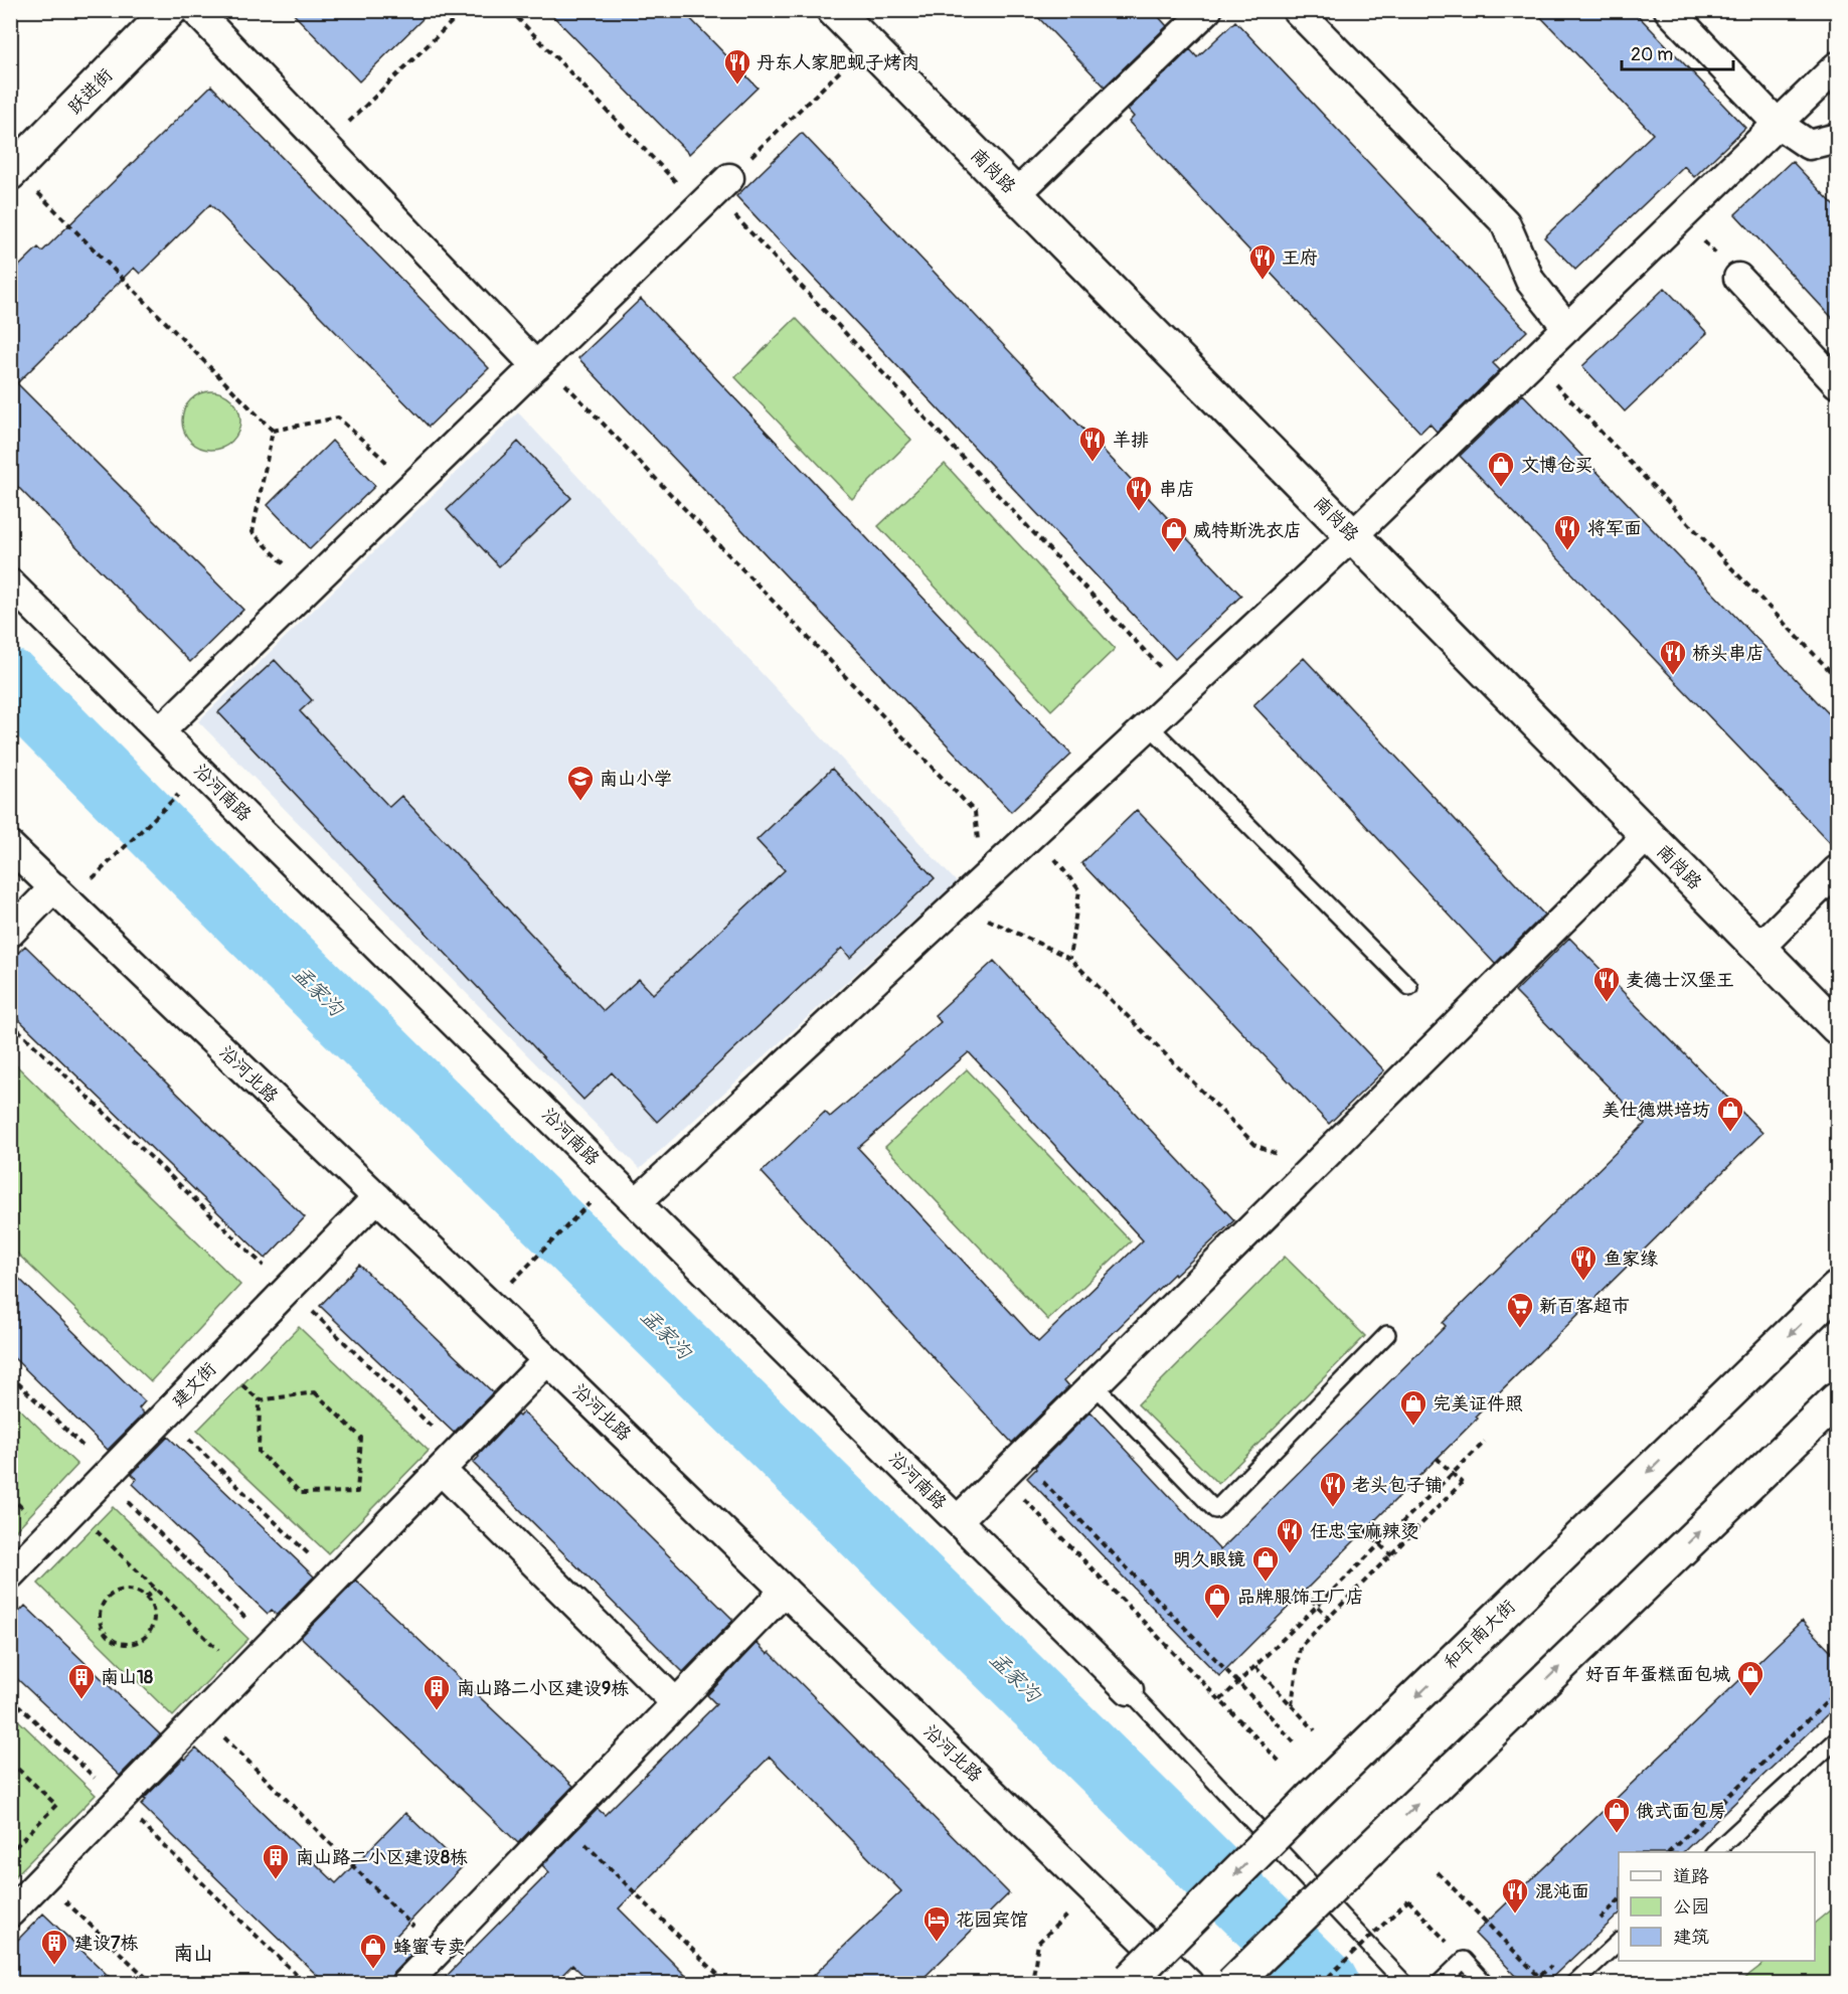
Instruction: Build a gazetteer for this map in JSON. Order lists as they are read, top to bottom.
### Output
{
  "streets": {
    "main road": ["跃进街", "南岗路", "和平南大街"],
    "street": ["沿河南路", "沿河北路", "建文街"]
  },
  "crossings": [
    ["沿河北路", "建文街"]
  ],
  "districts": ["南山"],
  "water": ["孟家沟"],
  "places": {
    "restaurant": [
      "丹东人家肥蚬子烤肉",
      "王府",
      "羊排",
      "串店",
      "将军面",
      "桥头串店",
      "麦德士汉堡王",
      "鱼家缘",
      "老头包子铺",
      "任忠宝麻辣烫",
      "混沌面"
    ],
    "shop": [
      "文博仓买",
      "威特斯洗衣店",
      "美仕德烘培坊",
      "完美证件照",
      "明久眼镜",
      "品牌服饰工厂店",
      "好百年蛋糕面包城",
      "俄式面包房",
      "蜂蜜专卖"
    ],
    "school or university": ["南山小学"],
    "supermarket": ["新百客超市"],
    "building": [
      "南山18",
      "南山路二小区建设9栋",
      "南山路二小区建设8栋",
      "建设7栋"
    ],
    "hotel": ["花园宾馆"]
  },
  "legend": ["道路", "公园", "建筑"],
  "scale_bar": "20 m"
}
